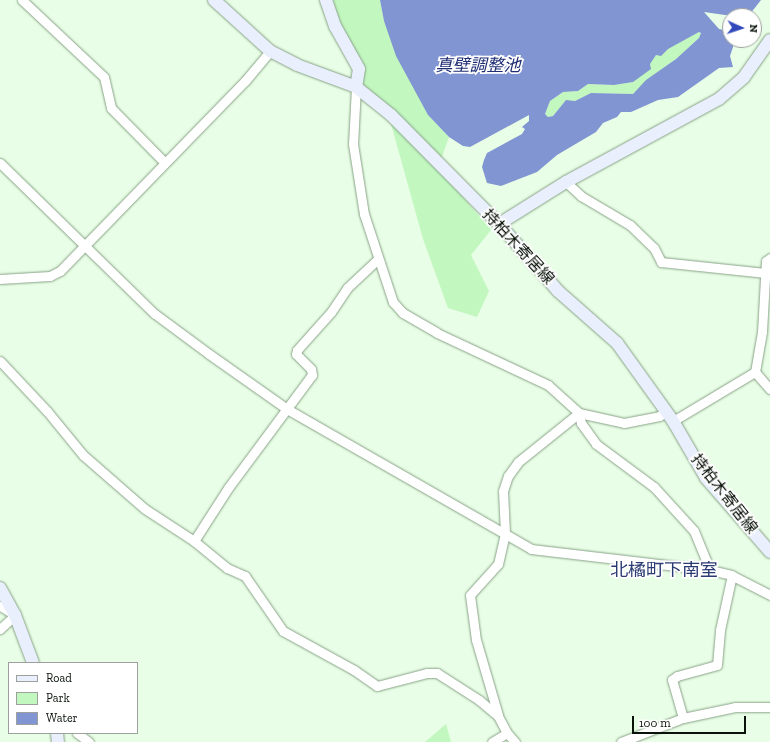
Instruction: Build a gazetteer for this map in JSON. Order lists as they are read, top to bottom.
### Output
{
  "streets": {
    "main road": ["持柏木寄居線"]
  },
  "districts": ["北橘町下南室"],
  "water": ["真壁調整池"],
  "legend": ["Road", "Park", "Water"],
  "scale_bar": "100 m",
  "north": "right"
}
